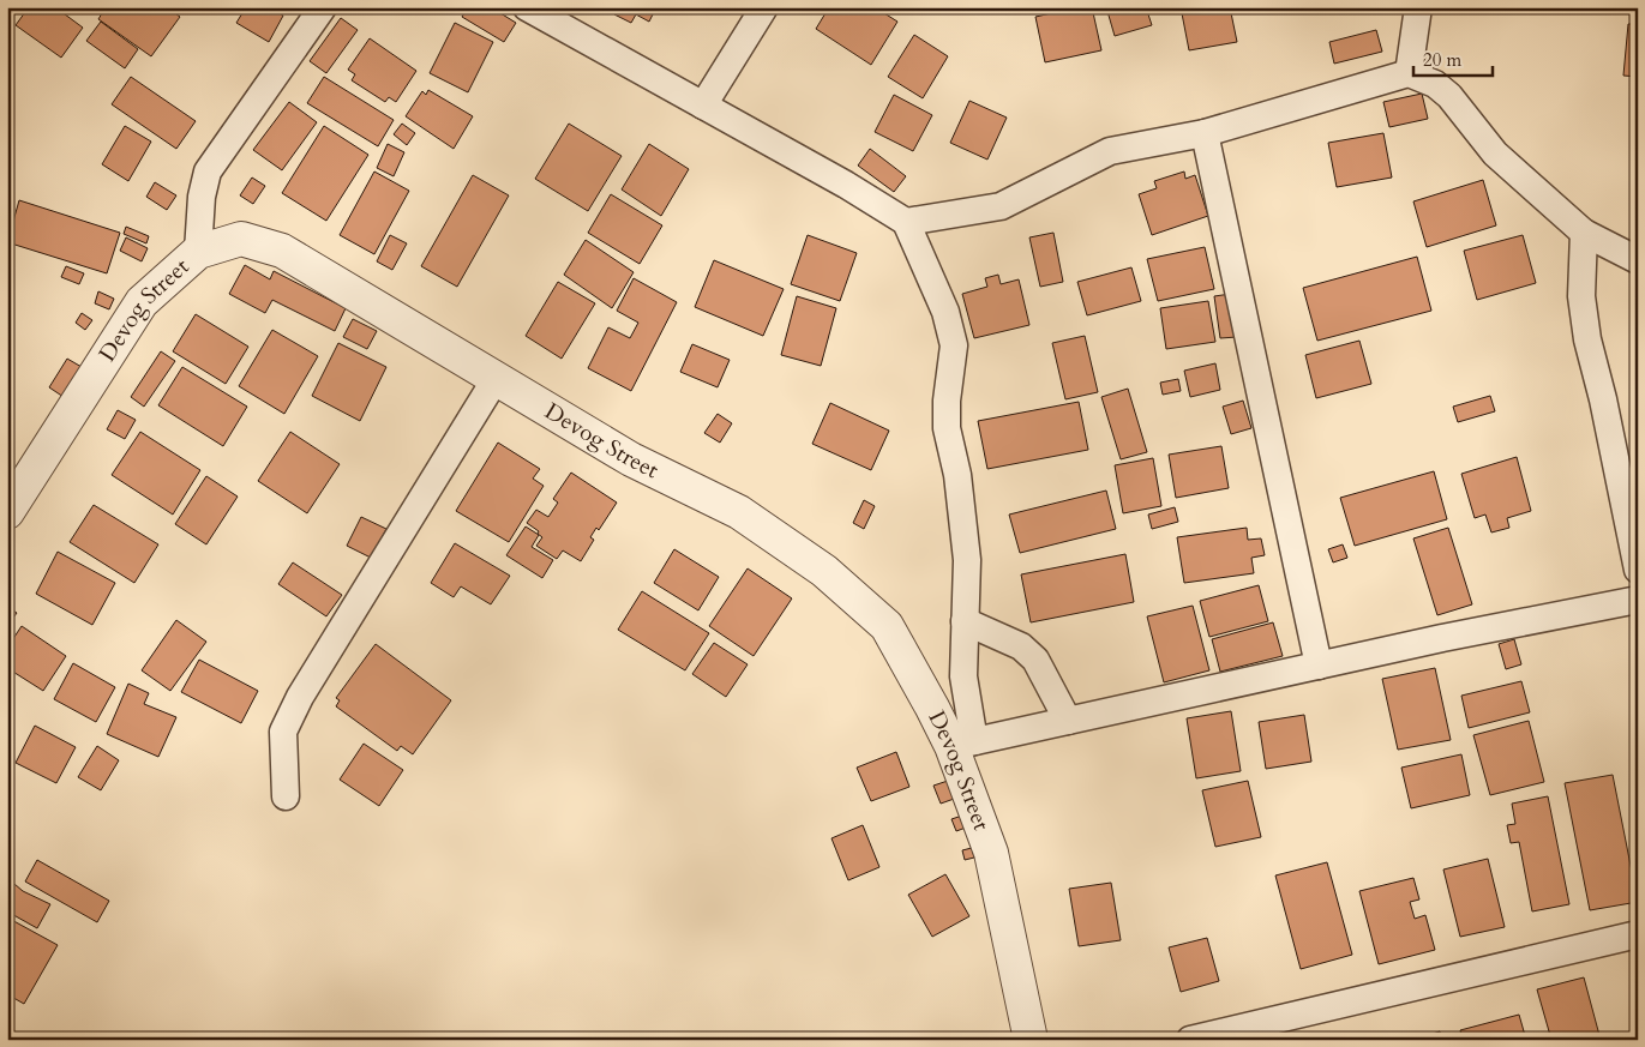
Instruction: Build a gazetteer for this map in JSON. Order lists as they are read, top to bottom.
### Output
{
  "streets": {
    "street": ["Devog Street"]
  },
  "scale_bar": "20 m"
}
